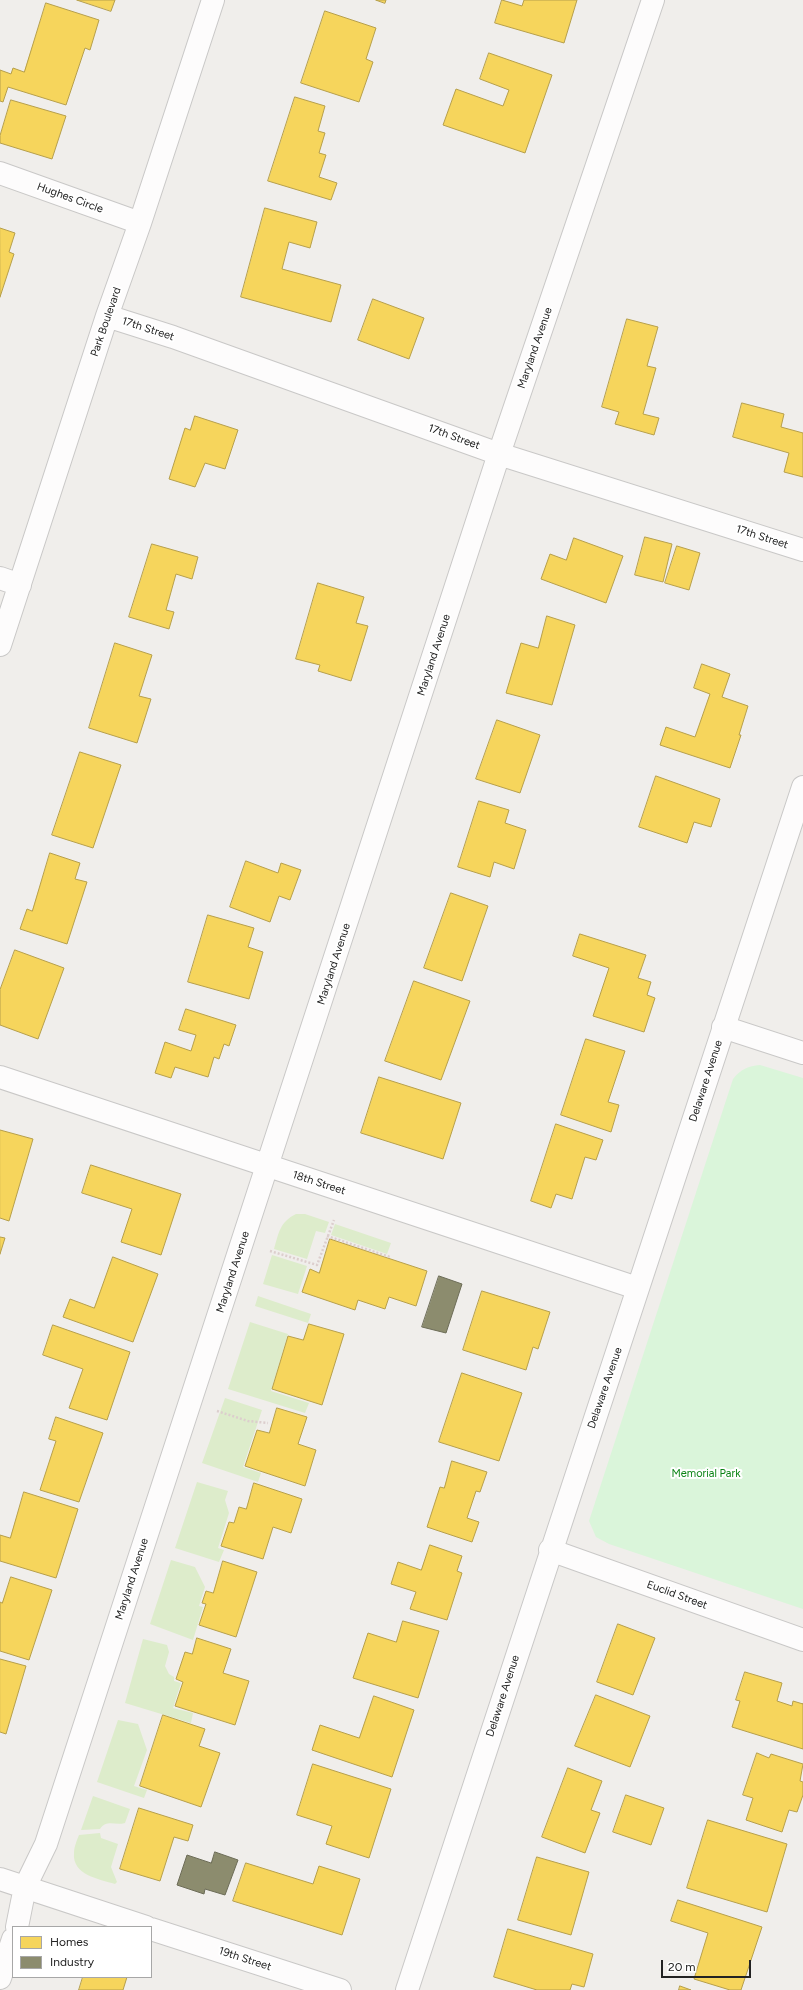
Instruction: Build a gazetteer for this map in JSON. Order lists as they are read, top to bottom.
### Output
{
  "streets": {
    "street": [
      "Hughes Circle",
      "Park Boulevard",
      "17th Street",
      "Maryland Avenue",
      "Delaware Avenue",
      "18th Street",
      "Euclid Street",
      "19th Street"
    ]
  },
  "crossings": [
    ["Hughes Circle", "Park Boulevard"],
    ["Park Boulevard", "17th Street"],
    ["17th Street", "Maryland Avenue"],
    ["Maryland Avenue", "18th Street"],
    ["Delaware Avenue", "18th Street"],
    ["Delaware Avenue", "Euclid Street"]
  ],
  "parks": ["Memorial Park"],
  "legend": ["Homes", "Industry"],
  "scale_bar": "20 m"
}
